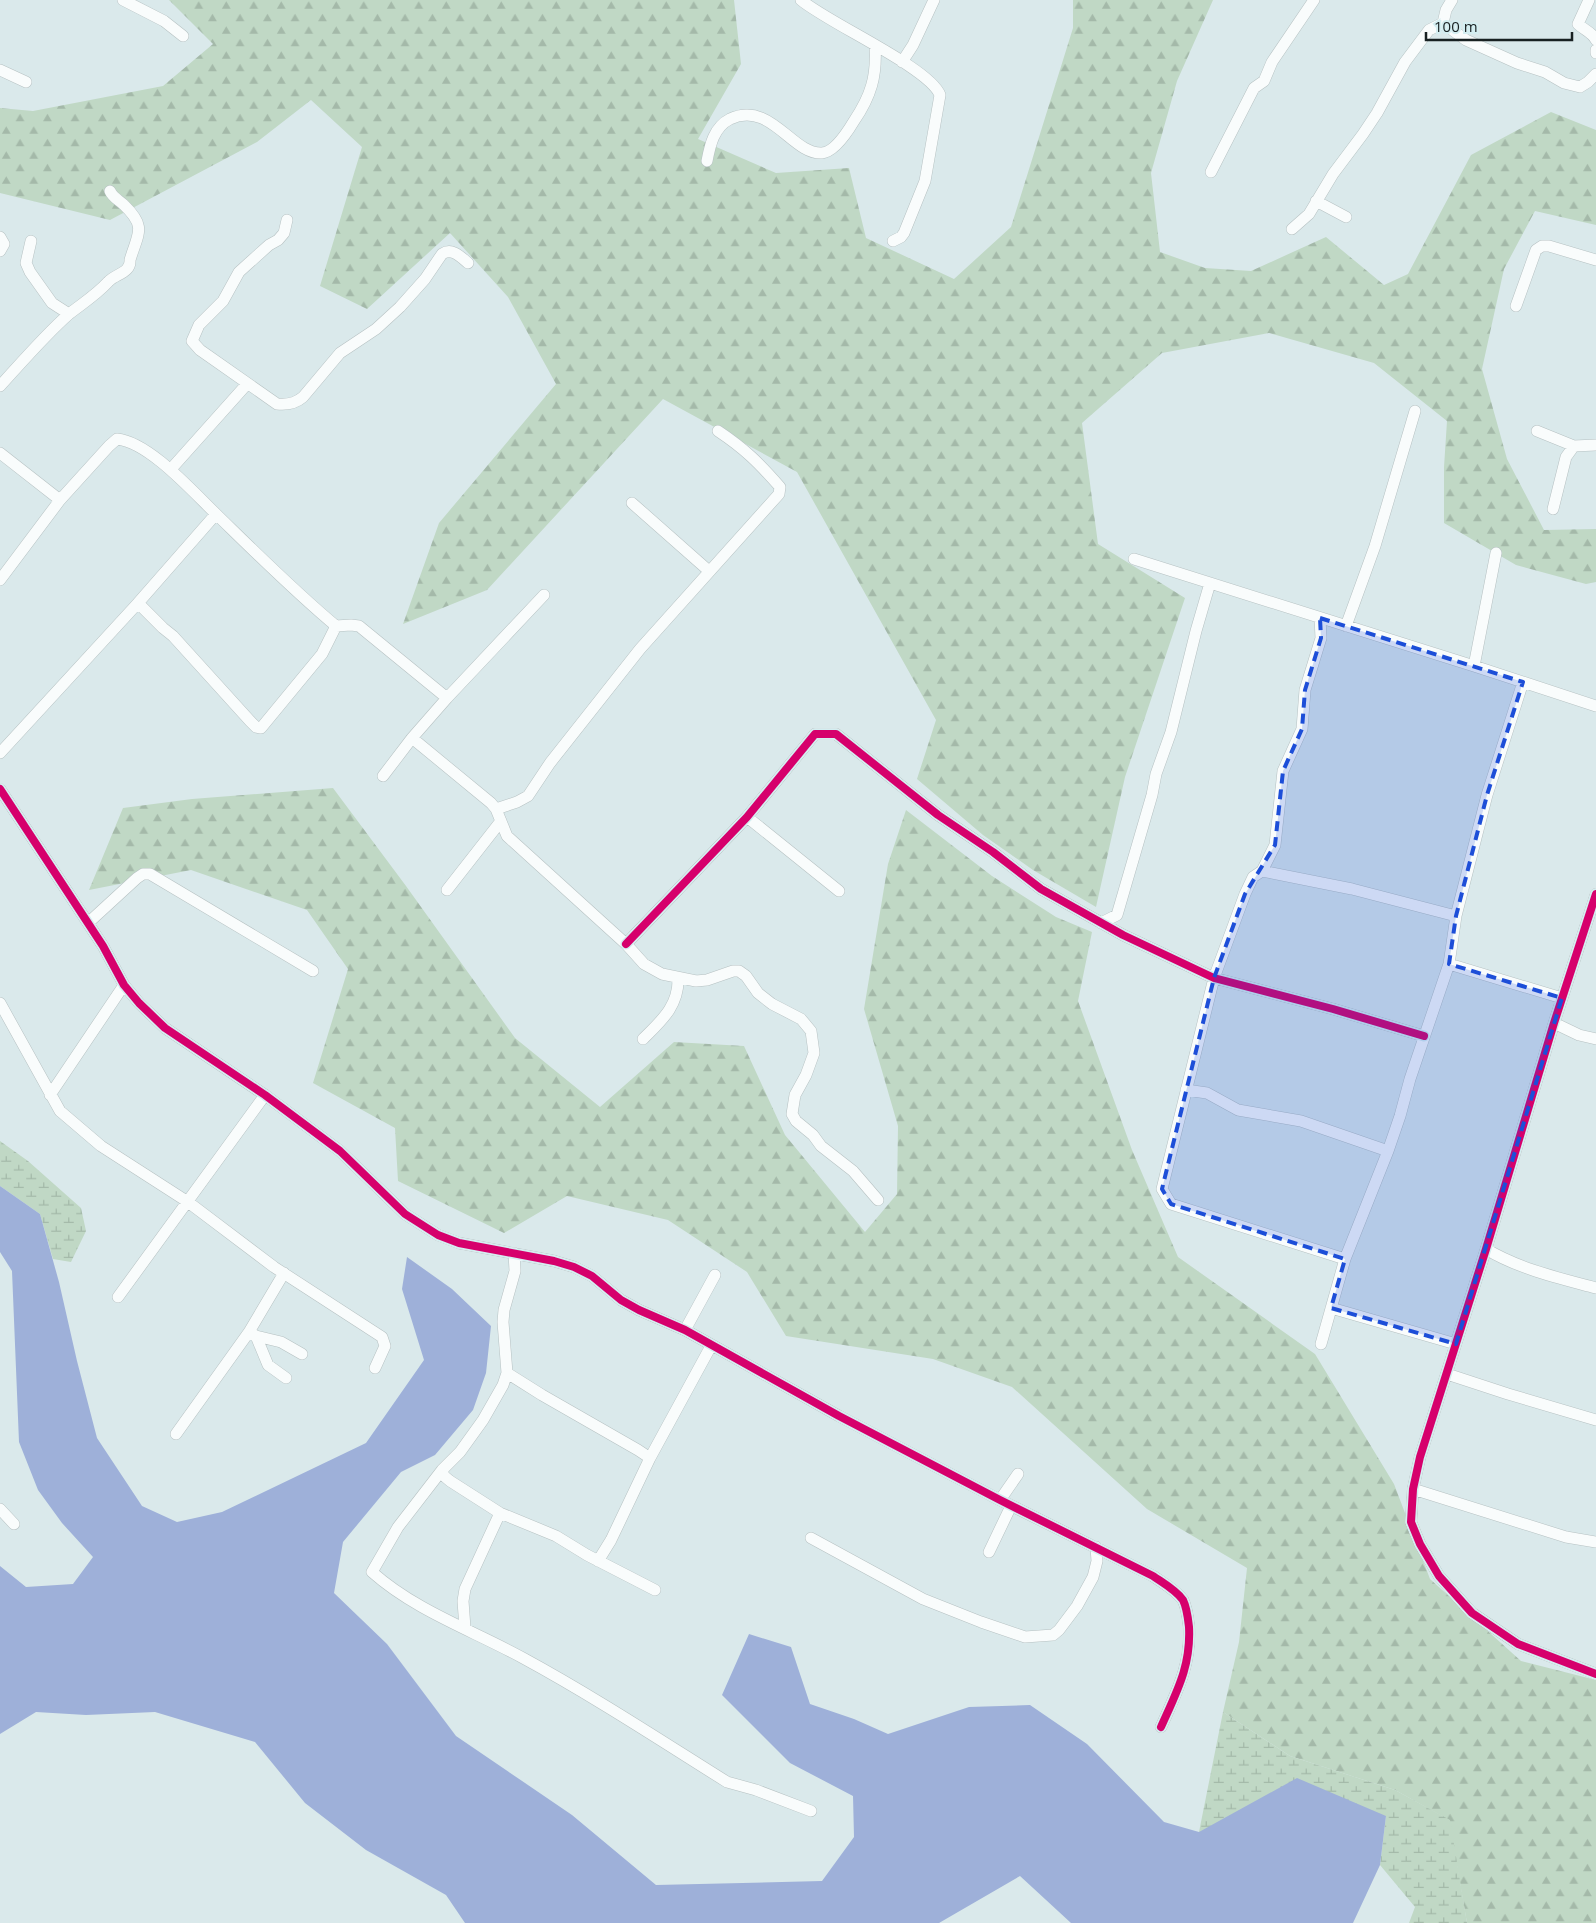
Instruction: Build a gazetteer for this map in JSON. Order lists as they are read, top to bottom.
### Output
{
  "scale_bar": "100 m"
}
